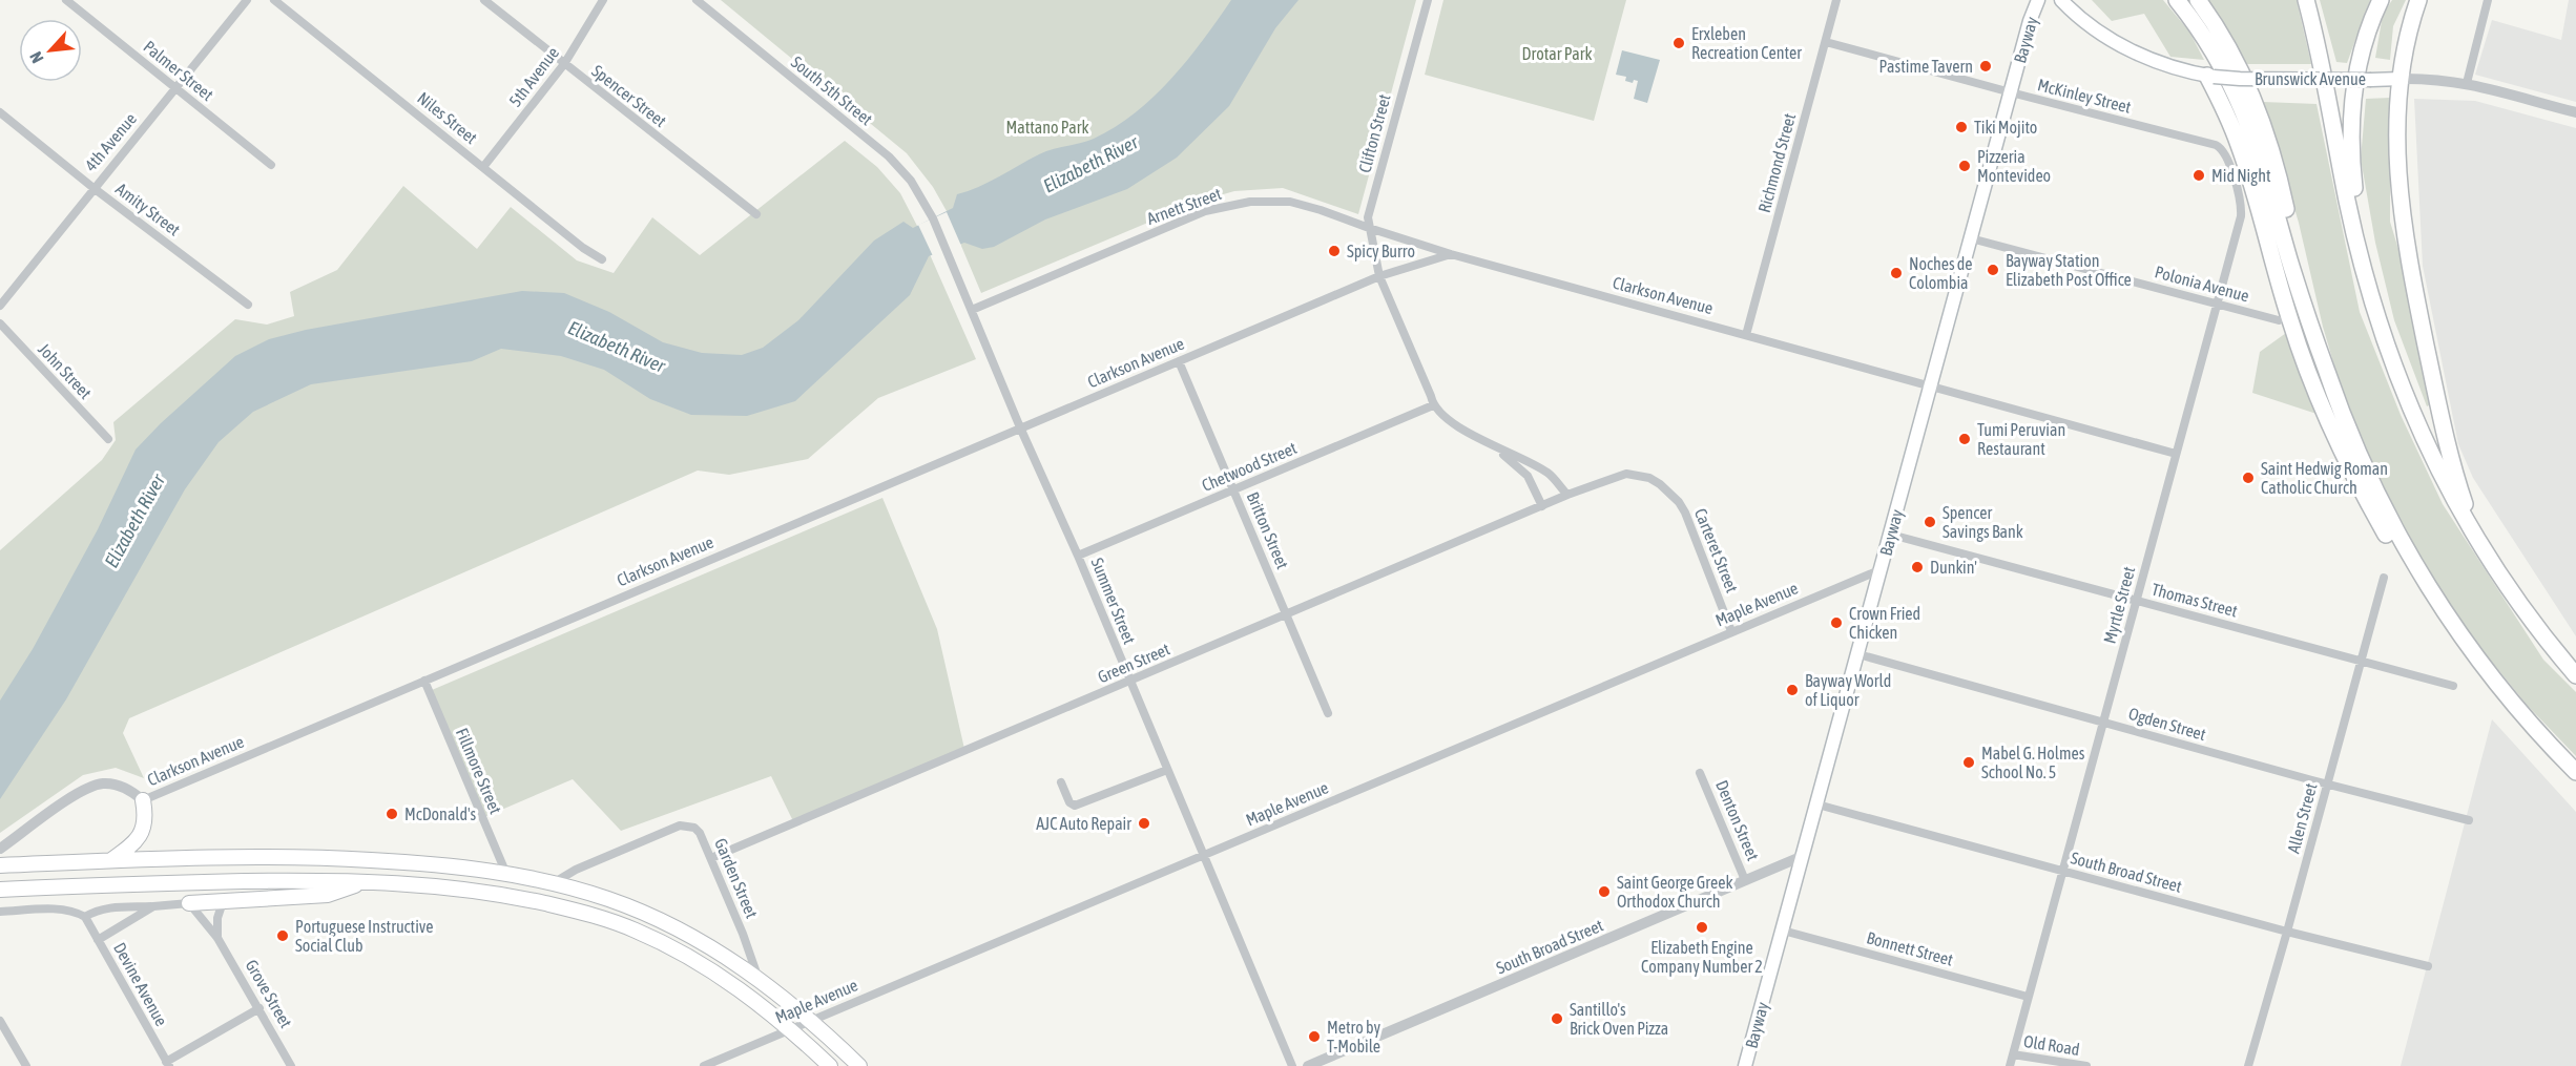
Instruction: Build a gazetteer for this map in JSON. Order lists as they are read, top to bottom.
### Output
{
  "streets": {
    "main road": ["Bayway", "Brunswick Avenue"],
    "street": [
      "Palmer Street",
      "5th Avenue",
      "South 5th Street",
      "Spencer Street",
      "McKinley Street",
      "Niles Street",
      "Clifton Street",
      "4th Avenue",
      "Richmond Street",
      "Arnett Street",
      "Amity Street",
      "Polonia Avenue",
      "Clarkson Avenue",
      "John Street",
      "Chetwood Street",
      "Britton Street",
      "Carteret Street",
      "Thomas Street",
      "Summer Street",
      "Maple Avenue",
      "Myrtle Street",
      "Green Street",
      "Ogden Street",
      "Fillmore Street",
      "Allen Street",
      "Denton Street",
      "South Broad Street",
      "Garden Street",
      "Bonnett Street",
      "Devine Avenue",
      "Grove Street",
      "Old Road"
    ]
  },
  "crossings": [
    ["Bayway", "McKinley Street"],
    ["Bayway", "Polonia Avenue"],
    ["Bayway", "Clarkson Avenue"],
    ["Bayway", "Thomas Street"],
    ["Bayway", "Maple Avenue"],
    ["Bayway", "Ogden Street"],
    ["Bayway", "South Broad Street"],
    ["Bayway", "Bonnett Street"],
    ["Palmer Street", "4th Avenue"],
    ["5th Avenue", "Spencer Street"],
    ["5th Avenue", "Niles Street"],
    ["South 5th Street", "Summer Street"],
    ["McKinley Street", "Richmond Street"],
    ["McKinley Street", "Myrtle Street"],
    ["Clifton Street", "Arnett Street"],
    ["Clifton Street", "Clarkson Avenue"],
    ["4th Avenue", "Amity Street"],
    ["Richmond Street", "Clarkson Avenue"],
    ["Arnett Street", "Clarkson Avenue"],
    ["Arnett Street", "Summer Street"],
    ["Polonia Avenue", "Myrtle Street"],
    ["Clarkson Avenue", "Britton Street"],
    ["Clarkson Avenue", "Summer Street"],
    ["Clarkson Avenue", "Myrtle Street"],
    ["Clarkson Avenue", "Fillmore Street"],
    ["Chetwood Street", "Britton Street"],
    ["Chetwood Street", "Summer Street"],
    ["Britton Street", "Green Street"],
    ["Carteret Street", "Maple Avenue"],
    ["Carteret Street", "Green Street"],
    ["Thomas Street", "Myrtle Street"],
    ["Thomas Street", "Allen Street"],
    ["Summer Street", "Maple Avenue"],
    ["Summer Street", "Green Street"],
    ["Myrtle Street", "Ogden Street"],
    ["Myrtle Street", "South Broad Street"],
    ["Myrtle Street", "Bonnett Street"],
    ["Myrtle Street", "Old Road"],
    ["Green Street", "Garden Street"],
    ["Ogden Street", "Allen Street"],
    ["Allen Street", "South Broad Street"],
    ["Denton Street", "South Broad Street"]
  ],
  "water": ["Elizabeth River"],
  "parks": ["Drotar Park", "Mattano Park"],
  "places": [
    "Erxleben Recreation Center",
    "Pastime Tavern",
    "Tiki Mojito",
    "Pizzeria Montevideo",
    "Mid Night",
    "Spicy Burro",
    "Bayway Station Elizabeth Post Office",
    "Noches de Colombia",
    "Tumi Peruvian Restaurant",
    "Saint Hedwig Roman Catholic Church",
    "Spencer Savings Bank",
    "Dunkin'",
    "Crown Fried Chicken",
    "Bayway World of Liquor",
    "Mabel G. Holmes School No. 5",
    "McDonald's",
    "AJC Auto Repair",
    "Saint George Greek Orthodox Church",
    "Elizabeth Engine Company Number 2",
    "Portuguese Instructive Social Club",
    "Santillo's Brick Oven Pizza",
    "Metro by T-Mobile"
  ],
  "north": "bottom left"
}
